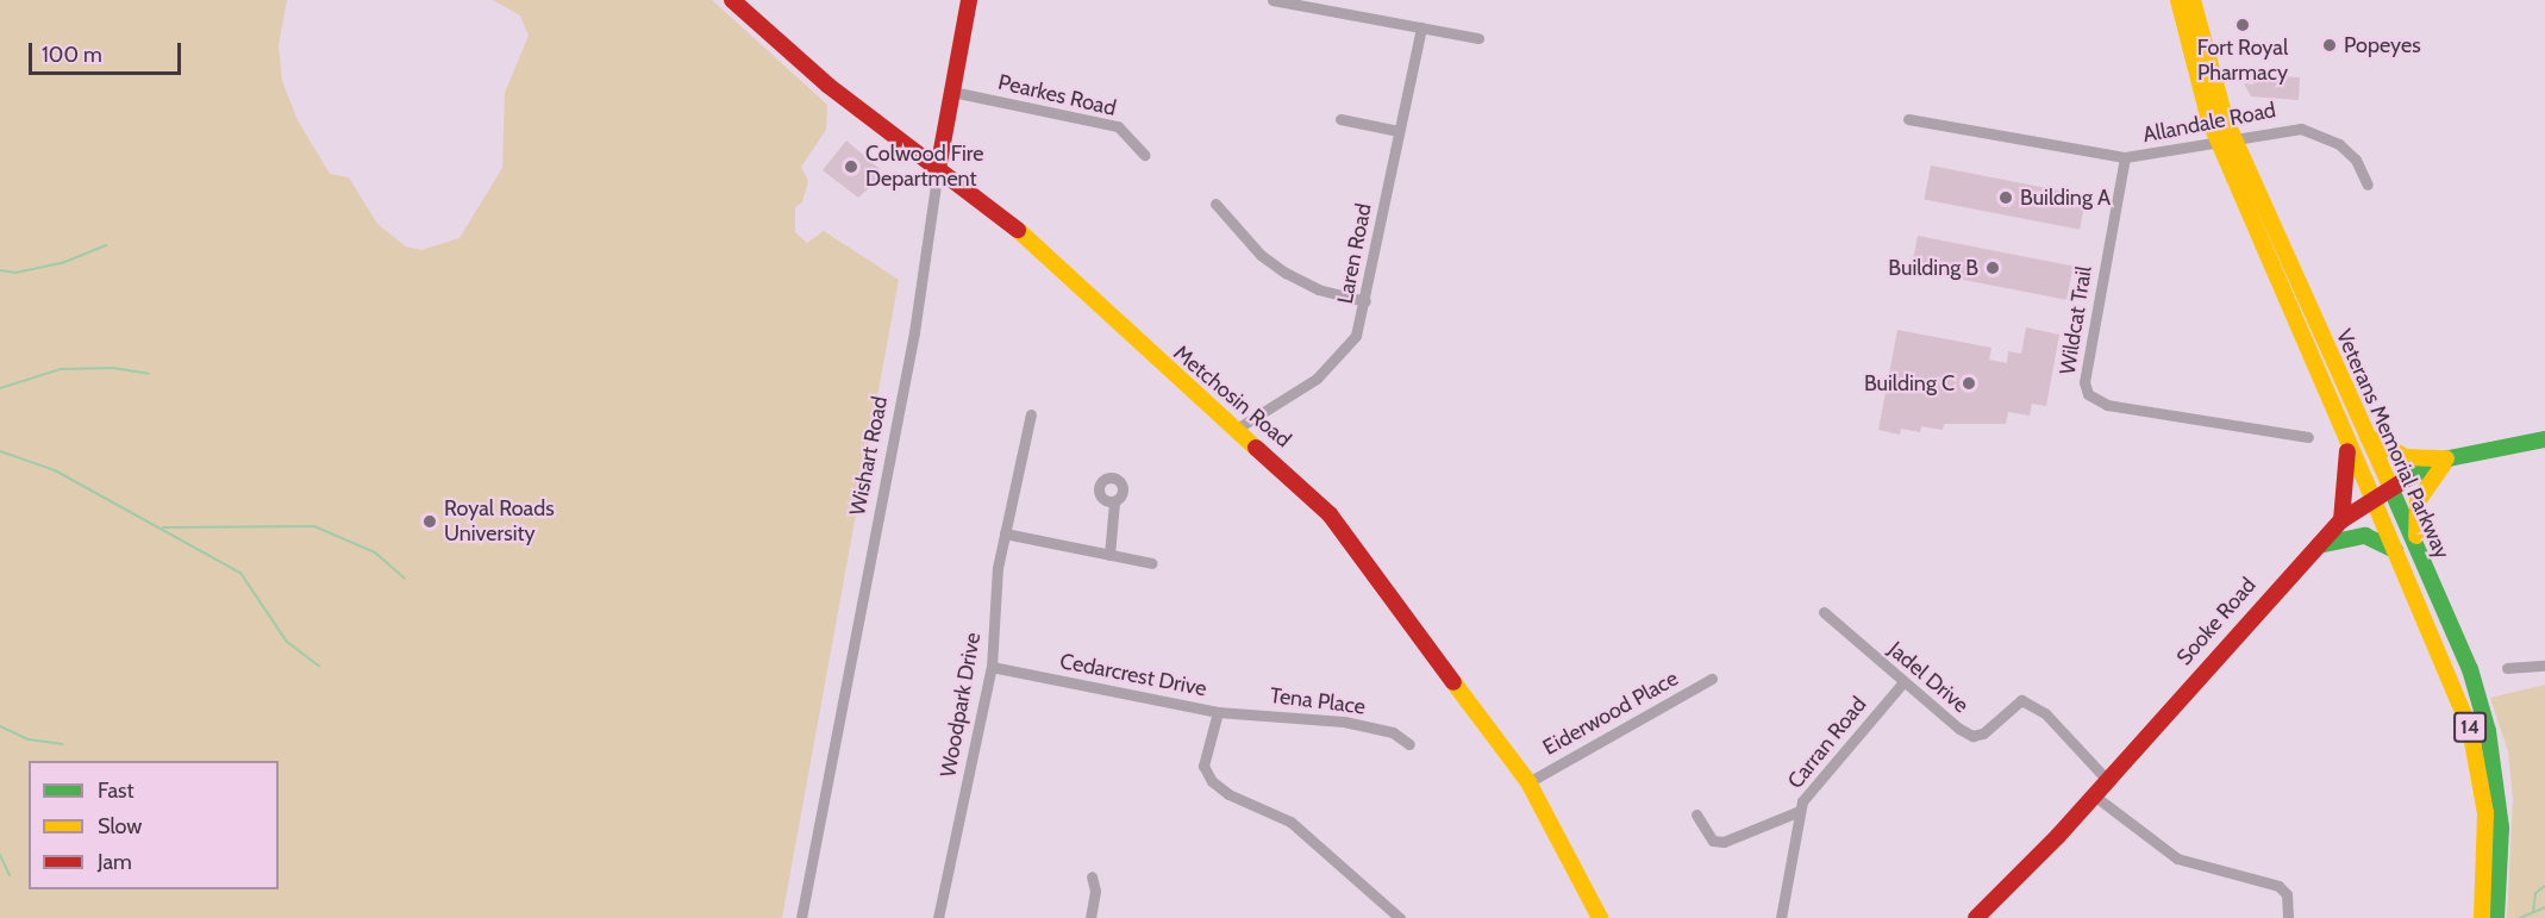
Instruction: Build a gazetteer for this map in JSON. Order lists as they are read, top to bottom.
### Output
{
  "streets": {
    "main road": [
      "Metchosin Road",
      "Veterans Memorial Parkway",
      "Wishart Road",
      "Sooke Road",
      "14"
    ],
    "street": [
      "Pearkes Road",
      "Allandale Road",
      "Laren Road",
      "Wildcat Trail",
      "Cedarcrest Drive",
      "Jadel Drive",
      "Tena Place",
      "Woodpark Drive",
      "Eiderwood Place",
      "Carran Road"
    ]
  },
  "crossings": [
    ["Pearkes Road", "Wishart Road"],
    ["Allandale Road", "Wildcat Trail"],
    ["Allandale Road", "Veterans Memorial Parkway"],
    ["Laren Road", "Metchosin Road"],
    ["Metchosin Road", "Wishart Road"],
    ["Metchosin Road", "Eiderwood Place"],
    ["Veterans Memorial Parkway", "Sooke Road"],
    ["Sooke Road", "Jadel Drive"],
    ["Cedarcrest Drive", "Tena Place"],
    ["Cedarcrest Drive", "Woodpark Drive"],
    ["Jadel Drive", "Carran Road"]
  ],
  "places": [
    "Fort Royal Pharmacy",
    "Popeyes",
    "Colwood Fire Department",
    "Building A",
    "Building B",
    "Building C",
    "Royal Roads University"
  ],
  "legend": ["Fast", "Slow", "Jam"],
  "scale_bar": "100 m"
}
